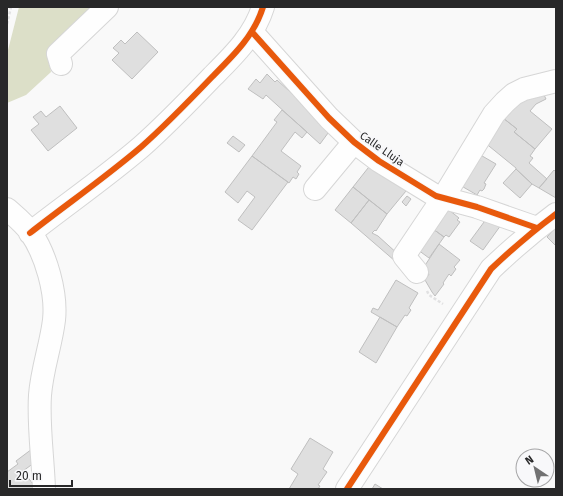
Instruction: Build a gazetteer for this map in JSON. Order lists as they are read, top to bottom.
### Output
{
  "streets": {
    "street": ["Calle Lluja"]
  },
  "scale_bar": "20 m",
  "north": "top left"
}
